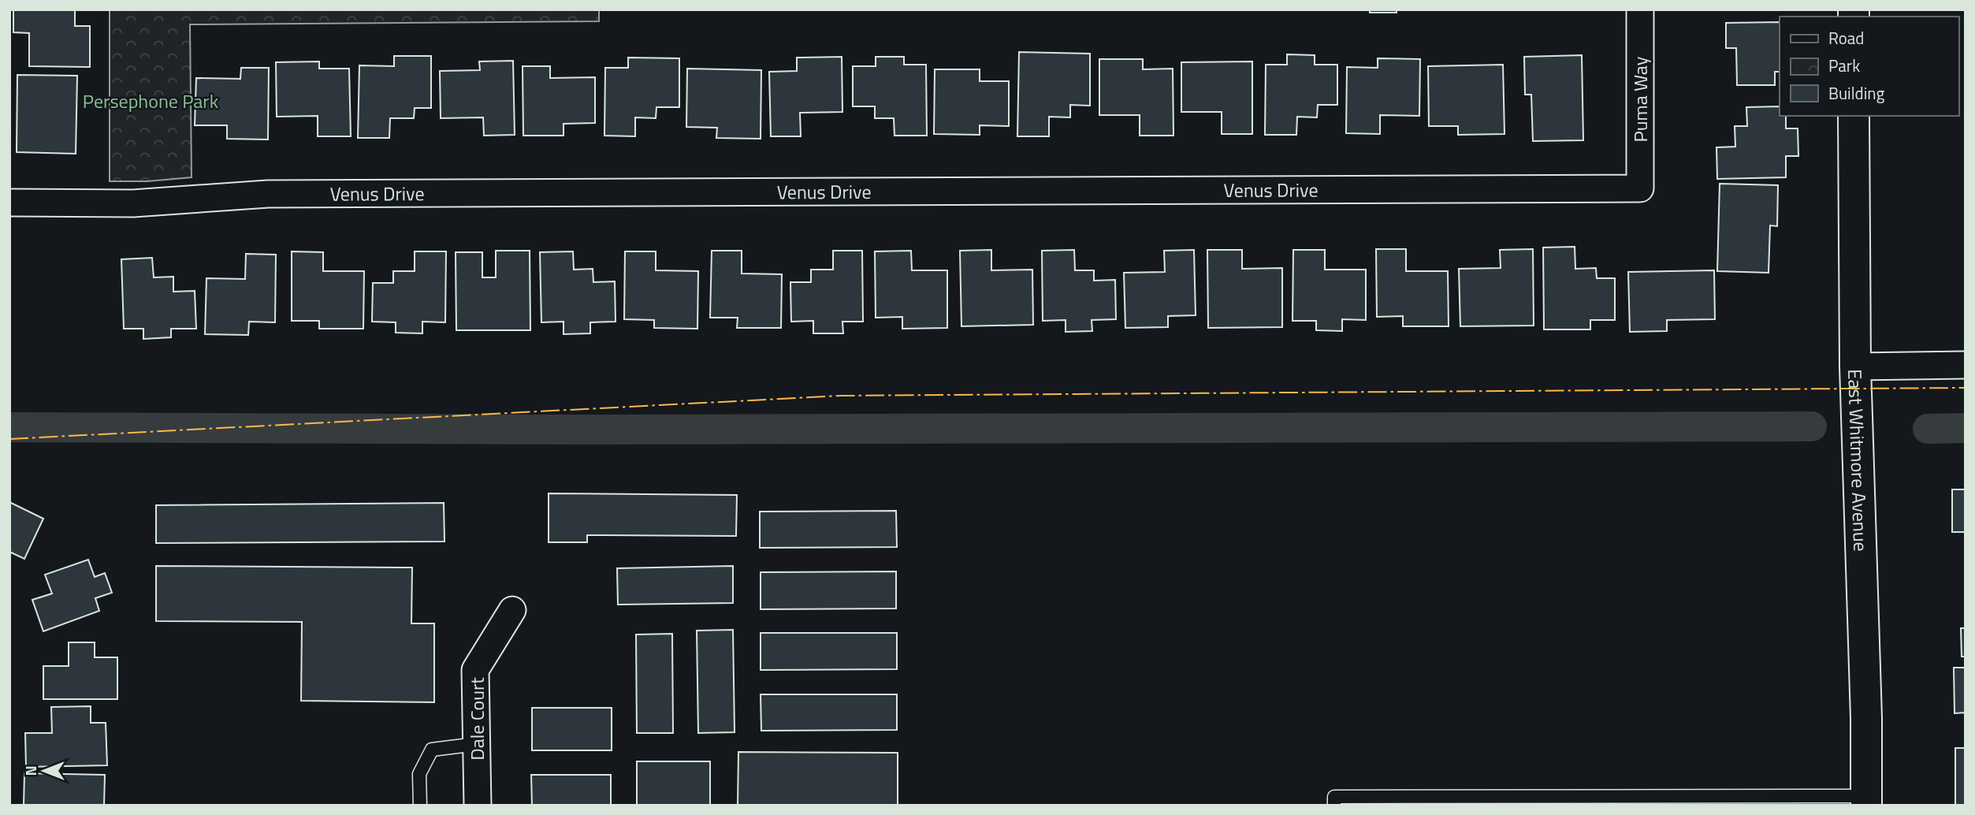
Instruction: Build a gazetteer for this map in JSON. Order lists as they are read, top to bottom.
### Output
{
  "streets": {
    "main road": ["East Whitmore Avenue"],
    "street": ["Puma Way", "Venus Drive", "Dale Court"]
  },
  "crossings": [
    ["Puma Way", "Venus Drive"]
  ],
  "parks": ["Persephone Park"],
  "legend": ["Road", "Park", "Building"],
  "north": "left"
}
